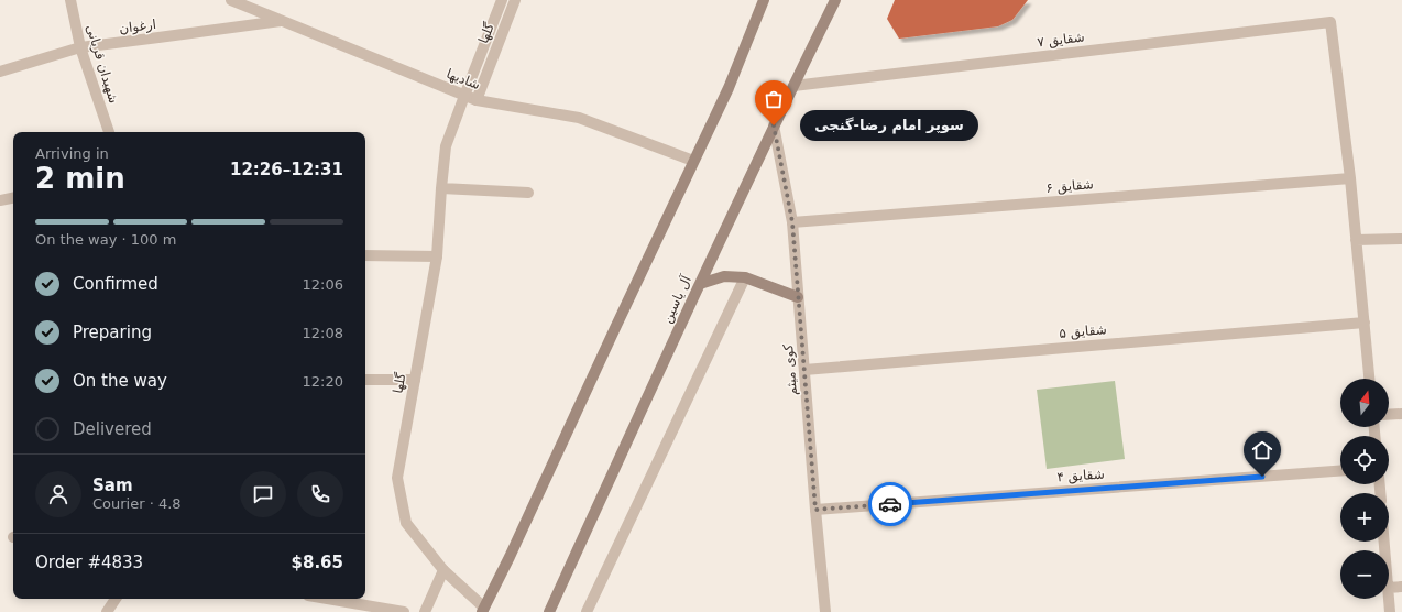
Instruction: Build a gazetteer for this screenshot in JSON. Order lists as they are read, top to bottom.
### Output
{
  "streets": {
    "main road": ["آل یاسین"],
    "street": [
      "ارغوان",
      "گلها",
      "شقایق ۷",
      "شهیدان قربانی",
      "شادیها",
      "شقایق ۶",
      "شقایق ۵",
      "کوی میثم",
      "شقایق ۴"
    ]
  },
  "crossings": [
    ["ارغوان", "شهیدان قربانی"],
    ["ارغوان", "شادیها"],
    ["گلها", "شادیها"],
    ["شقایق ۷", "شقایق ۶"],
    ["شقایق ۷", "آل یاسین"],
    ["شقایق ۶", "کوی میثم"],
    ["آل یاسین", "کوی میثم"],
    ["شقایق ۵", "کوی میثم"],
    ["کوی میثم", "شقایق ۴"]
  ],
  "places": ["سوپر امام رضا-گنجی"],
  "north": "top",
  "page": {
    "bubble": "سوپر امام رضا-گنجی",
    "heading": ["2 min", "Arriving in", "12:26–12:31"],
    "panel": [
      "Sam",
      "Courier · 4.8",
      "Order #4833",
      "$8.65"
    ],
    "bar": "On the way · 100 m",
    "list": [
      ["Confirmed", "12:06"],
      ["Preparing", "12:08"],
      ["On the way", "12:20"],
      "Delivered"
    ],
    "map_buttons": ["+", "−"]
  }
}
